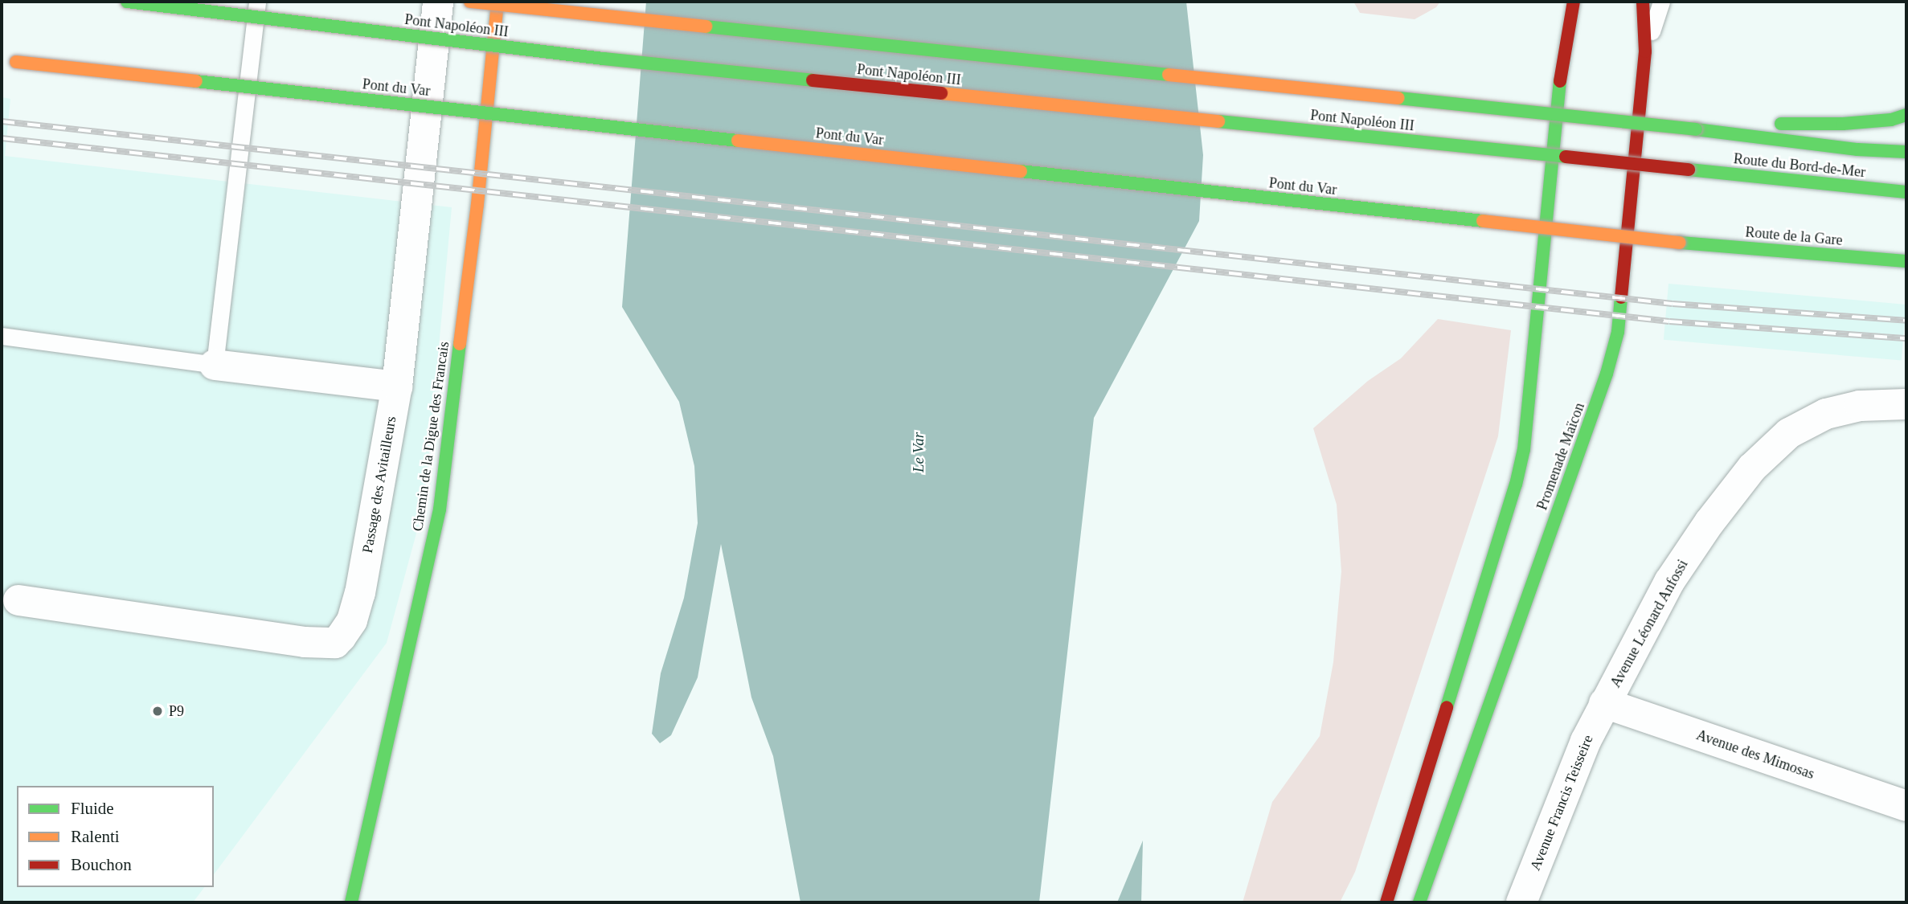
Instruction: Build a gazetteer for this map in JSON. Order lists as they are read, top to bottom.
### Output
{
  "streets": {
    "main road": [
      "Pont Napoléon III",
      "Pont du Var",
      "Route du Bord-de-Mer",
      "Route de la Gare",
      "Chemin de la Digue des Francais",
      "Promenade Maïcon"
    ],
    "street": [
      "Passage des Avitailleurs",
      "Avenue Léonard Anfossi",
      "Avenue des Mimosas",
      "Avenue Francis Teisseire"
    ]
  },
  "crossings": [
    ["Pont Napoléon III", "Route du Bord-de-Mer"],
    ["Pont du Var", "Route de la Gare"],
    ["Avenue Léonard Anfossi", "Avenue des Mimosas"],
    ["Avenue Léonard Anfossi", "Avenue Francis Teisseire"],
    ["Avenue des Mimosas", "Avenue Francis Teisseire"]
  ],
  "water": ["Le Var"],
  "places": ["P9"],
  "legend": ["Fluide", "Ralenti", "Bouchon"]
}
